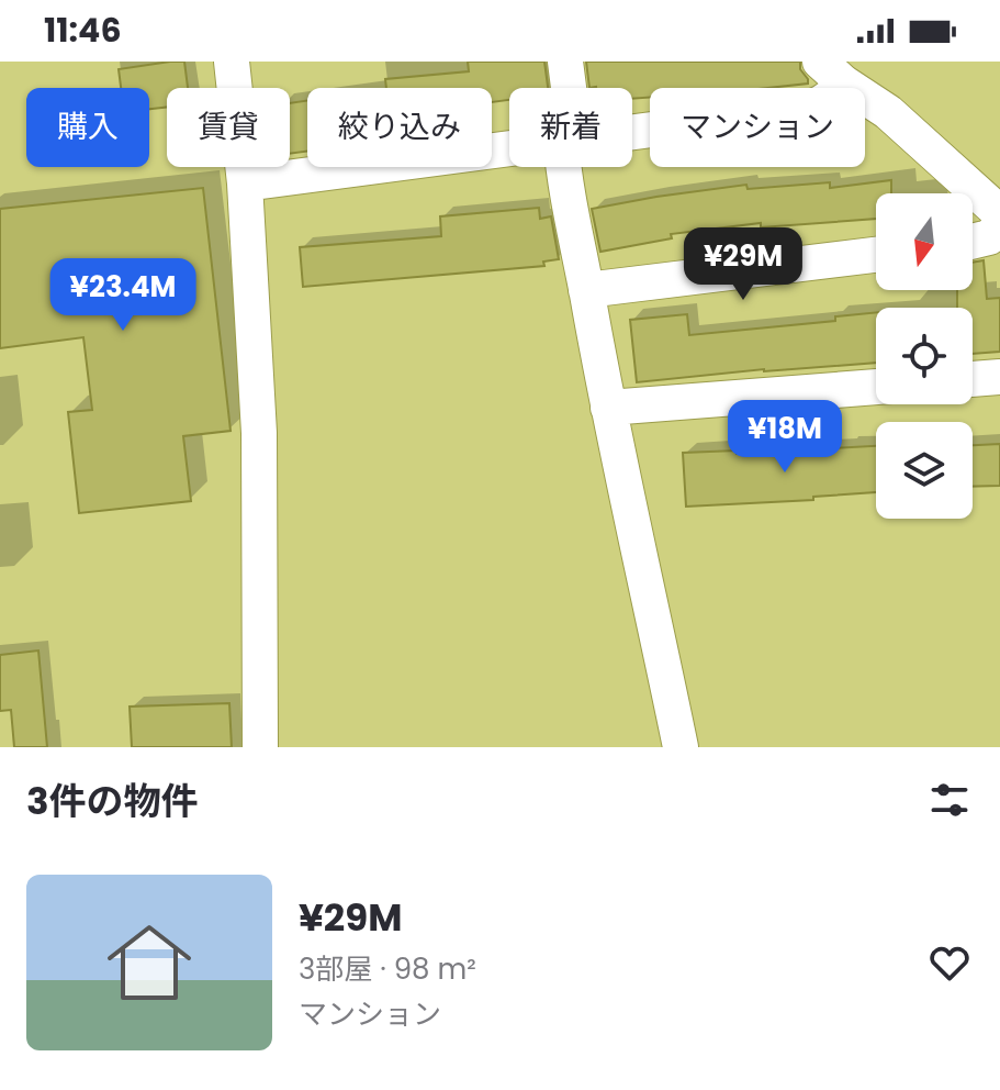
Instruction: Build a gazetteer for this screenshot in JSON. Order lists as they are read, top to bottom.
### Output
{
  "north": "bottom",
  "page": {
    "status": "11:46",
    "chip": [
      "購入",
      "賃貸",
      "絞り込み",
      "新着",
      "マンション"
    ],
    "price": ["¥29M", "¥23.4M", "¥18M"],
    "heading": "3件の物件",
    "list": [
      {
        "name": "¥29M",
        "note": "3部屋 · 98 m² · マンション"
      }
    ]
  }
}
